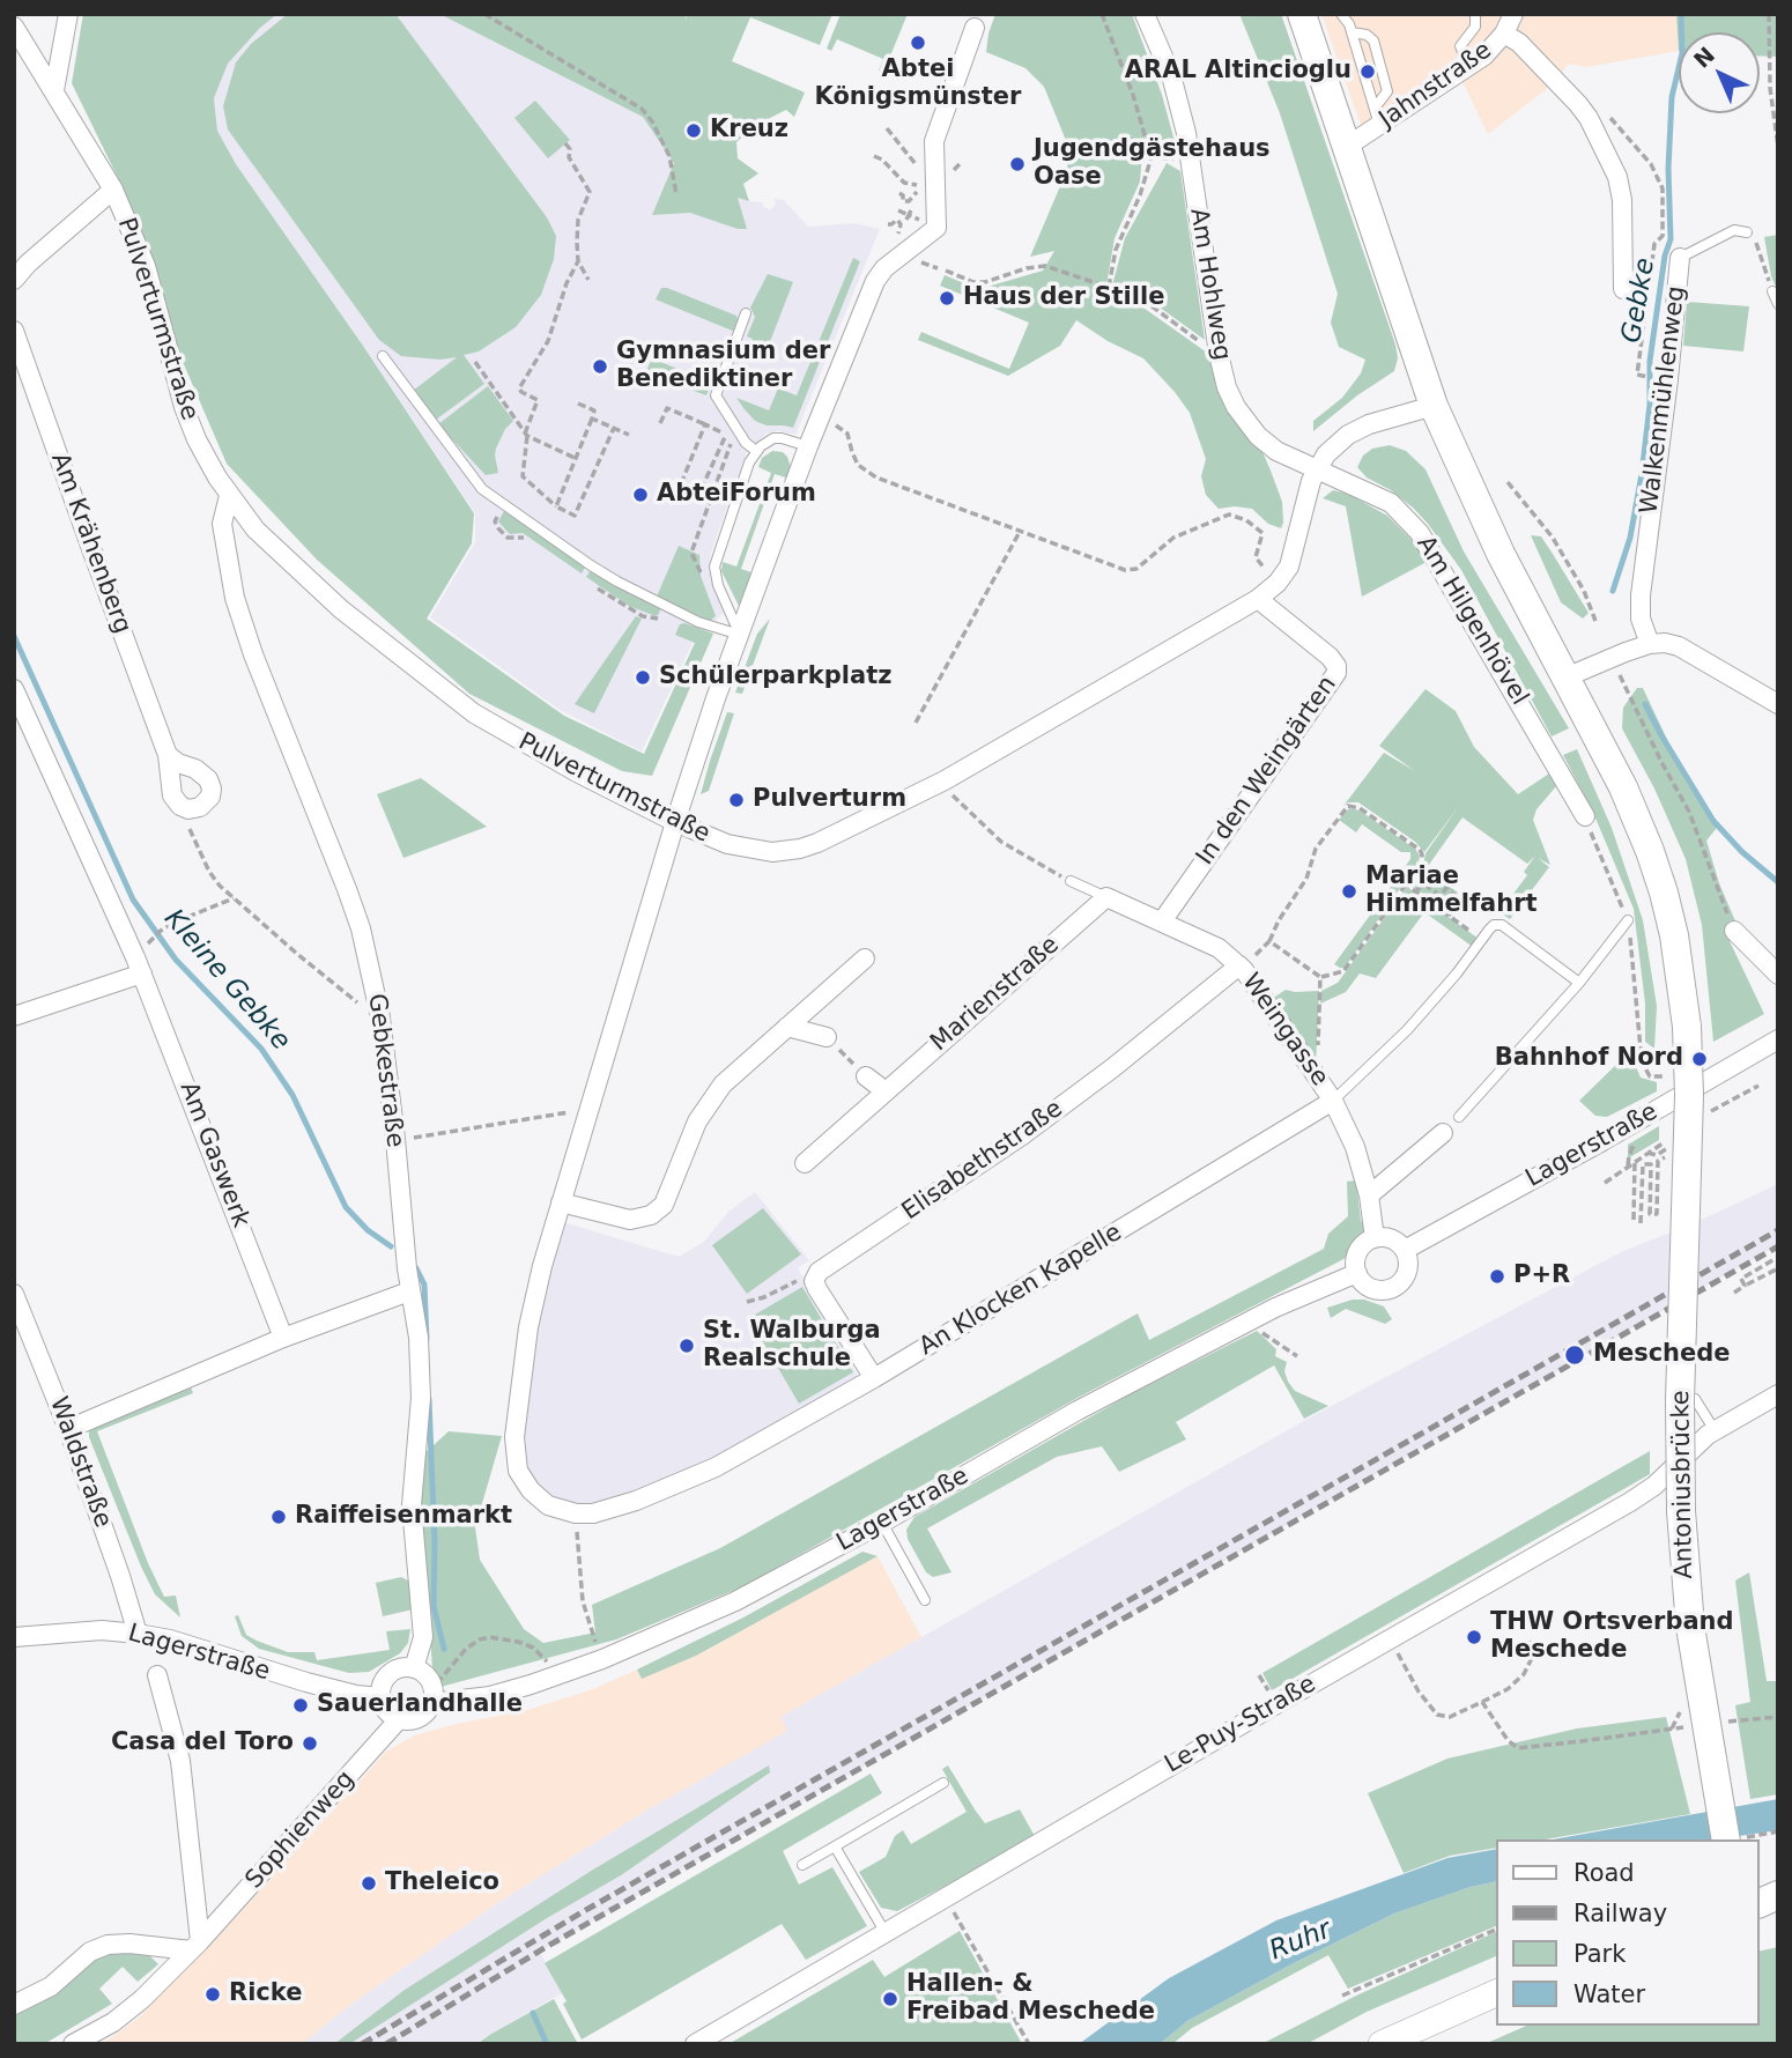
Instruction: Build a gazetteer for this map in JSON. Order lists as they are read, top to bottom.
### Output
{
  "streets": {
    "main road": ["Antoniusbrücke"],
    "street": [
      "Jahnstraße",
      "Am Hohlweg",
      "Pulverturmstraße",
      "Walkenmühlenweg",
      "Am Krähenberg",
      "Am Hilgenhövel",
      "In den Weingärten",
      "Marienstraße",
      "Weingasse",
      "Gebkestraße",
      "Lagerstraße",
      "Am Gaswerk",
      "Elisabethstraße",
      "An Klocken Kapelle",
      "Waldstraße",
      "Le-Puy-Straße",
      "Sophienweg"
    ]
  },
  "crossings": [
    ["Jahnstraße", "Antoniusbrücke"],
    ["Am Hohlweg", "Pulverturmstraße"],
    ["Am Hohlweg", "Am Hilgenhövel"],
    ["Pulverturmstraße", "Am Hilgenhövel"],
    ["Pulverturmstraße", "In den Weingärten"],
    ["Pulverturmstraße", "Gebkestraße"],
    ["Pulverturmstraße", "Antoniusbrücke"],
    ["In den Weingärten", "Weingasse"],
    ["Marienstraße", "Weingasse"],
    ["Weingasse", "Lagerstraße"],
    ["Weingasse", "Elisabethstraße"],
    ["Weingasse", "An Klocken Kapelle"],
    ["Gebkestraße", "Lagerstraße"],
    ["Gebkestraße", "Sophienweg"],
    ["Lagerstraße", "Waldstraße"],
    ["Lagerstraße", "Sophienweg"]
  ],
  "water": ["Gebke", "Kleine Gebke", "Ruhr"],
  "places": [
    "Abtei Königsmünster",
    "ARAL Altincioglu",
    "Kreuz",
    "Jugendgästehaus Oase",
    "Haus der Stille",
    "Gymnasium der Benediktiner",
    "AbteiForum",
    "Schülerparkplatz",
    "Pulverturm",
    "Mariae Himmelfahrt",
    "Bahnhof Nord",
    "P+R",
    "St. Walburga Realschule",
    "Meschede",
    "Raiffeisenmarkt",
    "THW Ortsverband Meschede",
    "Sauerlandhalle",
    "Casa del Toro",
    "Theleico",
    "Ricke",
    "Hallen- & Freibad Meschede"
  ],
  "legend": [
    "Road",
    "Railway",
    "Park",
    "Water"
  ],
  "north": "top left"
}
